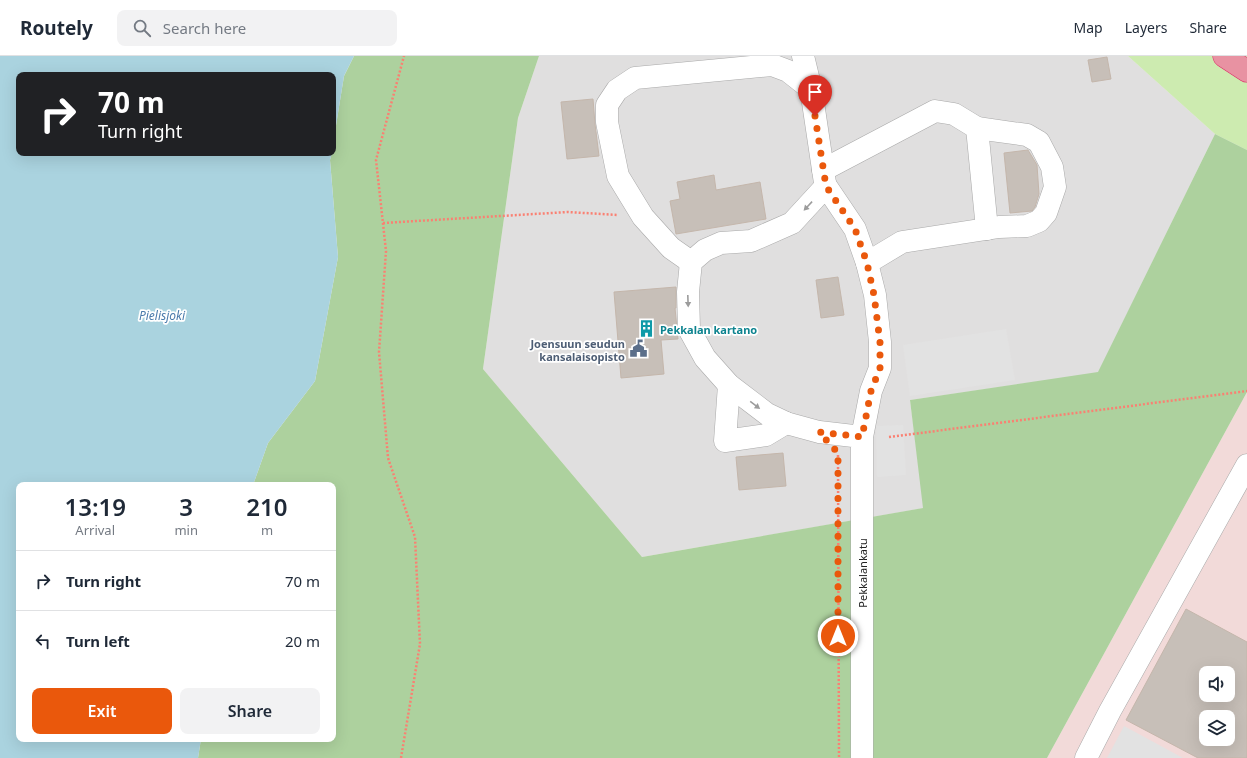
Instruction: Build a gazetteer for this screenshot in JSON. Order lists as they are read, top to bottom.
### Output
{
  "streets": {
    "street": ["Pekkalankatu"]
  },
  "water": ["Pielisjoki"],
  "places": {
    "building": ["Pekkalan kartano"],
    "public building": ["Joensuun seudun kansalaisopisto"]
  },
  "page": {
    "header": "Routely",
    "search": "Search here",
    "nav": ["Map", "Layers", "Share"],
    "turn": ["70 m", "Turn right"],
    "eta": [
      "13:19",
      "Arrival",
      "3",
      "min",
      "210",
      "m"
    ],
    "list": [
      {
        "name": "Turn right",
        "value": "70 m"
      },
      {
        "name": "Turn left",
        "value": "20 m"
      }
    ],
    "buttons": ["Exit", "Share"]
  }
}
